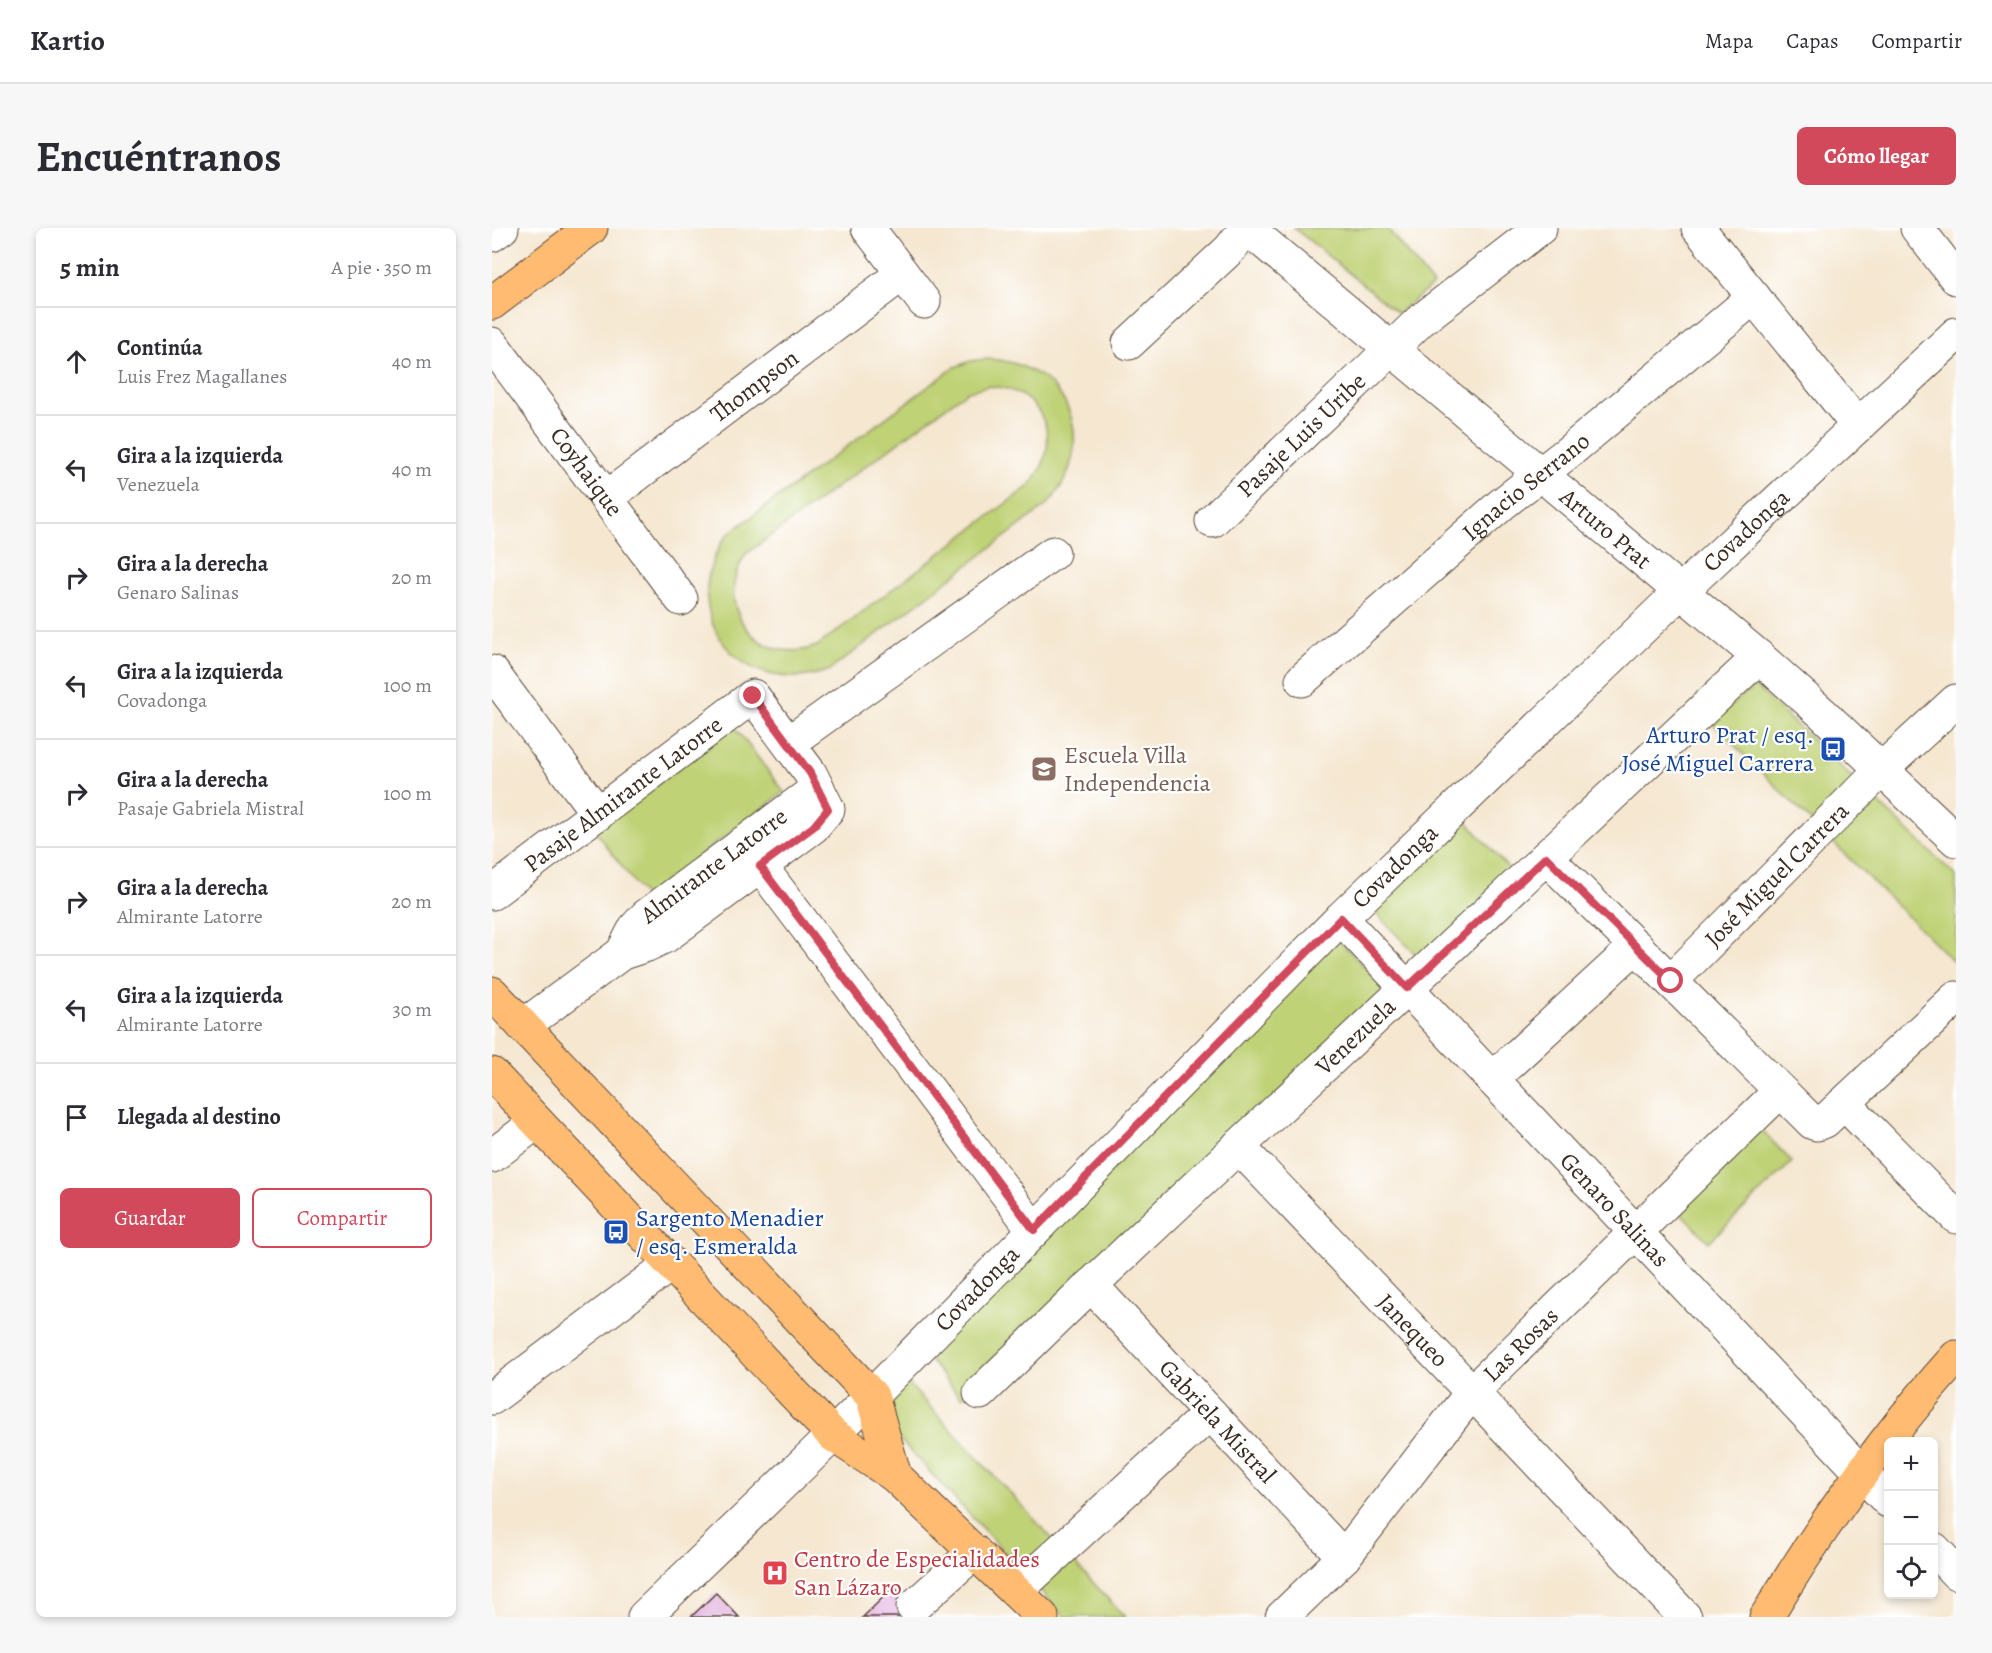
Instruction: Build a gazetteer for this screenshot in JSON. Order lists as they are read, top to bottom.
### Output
{
  "streets": {
    "street": [
      "Thompson",
      "Pasaje Luis Uribe",
      "Coyhaique",
      "Ignacio Serrano",
      "Arturo Prat",
      "Covadonga",
      "Pasaje Almirante Latorre",
      "Almirante Latorre",
      "José Miguel Carrera",
      "Venezuela",
      "Genaro Salinas",
      "Janequeo",
      "Las Rosas",
      "Gabriela Mistral"
    ]
  },
  "crossings": [
    ["Thompson", "Coyhaique"],
    ["Pasaje Luis Uribe", "Arturo Prat"],
    ["Ignacio Serrano", "Arturo Prat"],
    ["Arturo Prat", "Covadonga"],
    ["Arturo Prat", "José Miguel Carrera"],
    ["Arturo Prat", "Venezuela"],
    ["Covadonga", "Genaro Salinas"],
    ["Pasaje Almirante Latorre", "Almirante Latorre"],
    ["Venezuela", "Genaro Salinas"],
    ["Venezuela", "Janequeo"],
    ["Venezuela", "Gabriela Mistral"],
    ["Genaro Salinas", "Las Rosas"],
    ["Janequeo", "Las Rosas"],
    ["Las Rosas", "Gabriela Mistral"]
  ],
  "places": {
    "bus stop": ["Arturo Prat / esq. José Miguel Carrera", "Sargento Menadier / esq. Esmeralda"],
    "school or university": ["Escuela Villa Independencia"],
    "hospital": ["Centro de Especialidades San Lázaro"]
  },
  "page": {
    "header": "Kartio",
    "nav": ["Mapa", "Capas", "Compartir"],
    "buttons": [
      "Cómo llegar",
      ["Guardar", "Compartir"]
    ],
    "title": "Encuéntranos",
    "heading": ["5 min", "A pie · 350 m"],
    "list": [
      ["Continúa", "Luis Frez Magallanes", "40 m"],
      ["Gira a la izquierda", "Venezuela", "40 m"],
      ["Gira a la derecha", "Genaro Salinas", "20 m"],
      ["Gira a la izquierda", "Covadonga", "100 m"],
      ["Gira a la derecha", "Pasaje Gabriela Mistral", "100 m"],
      ["Gira a la derecha", "Almirante Latorre", "20 m"],
      ["Gira a la izquierda", "Almirante Latorre", "30 m"],
      "Llegada al destino"
    ],
    "map_buttons": ["+", "−"]
  }
}
